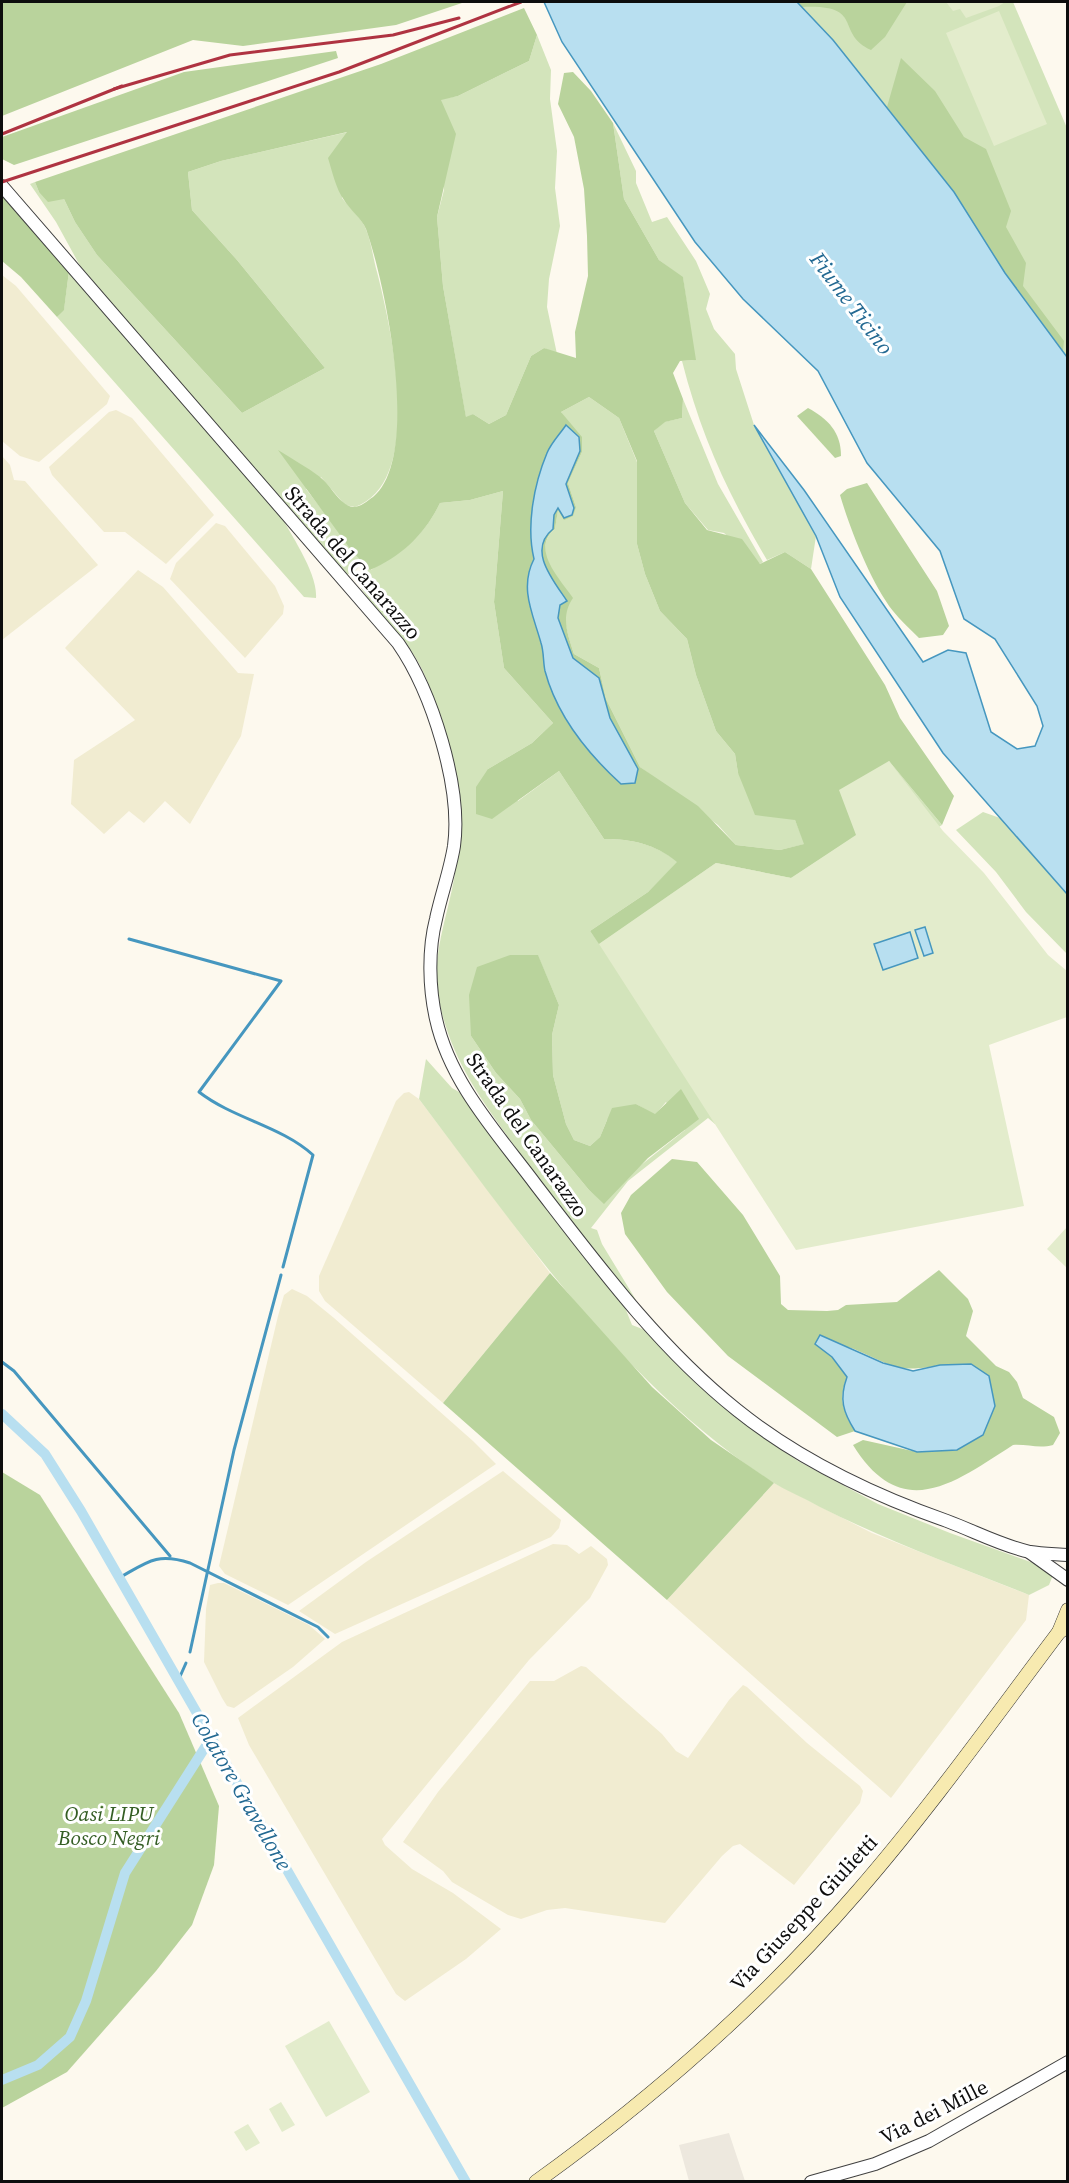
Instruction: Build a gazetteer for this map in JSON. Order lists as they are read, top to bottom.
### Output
{
  "streets": {
    "main road": ["Via Giuseppe Giulietti"],
    "street": ["Strada del Canarazzo", "Via dei Mille"]
  },
  "water": ["Fiume Ticino", "Colatore Gravellone"],
  "parks": ["Oasi LIPU Bosco Negri"]
}
